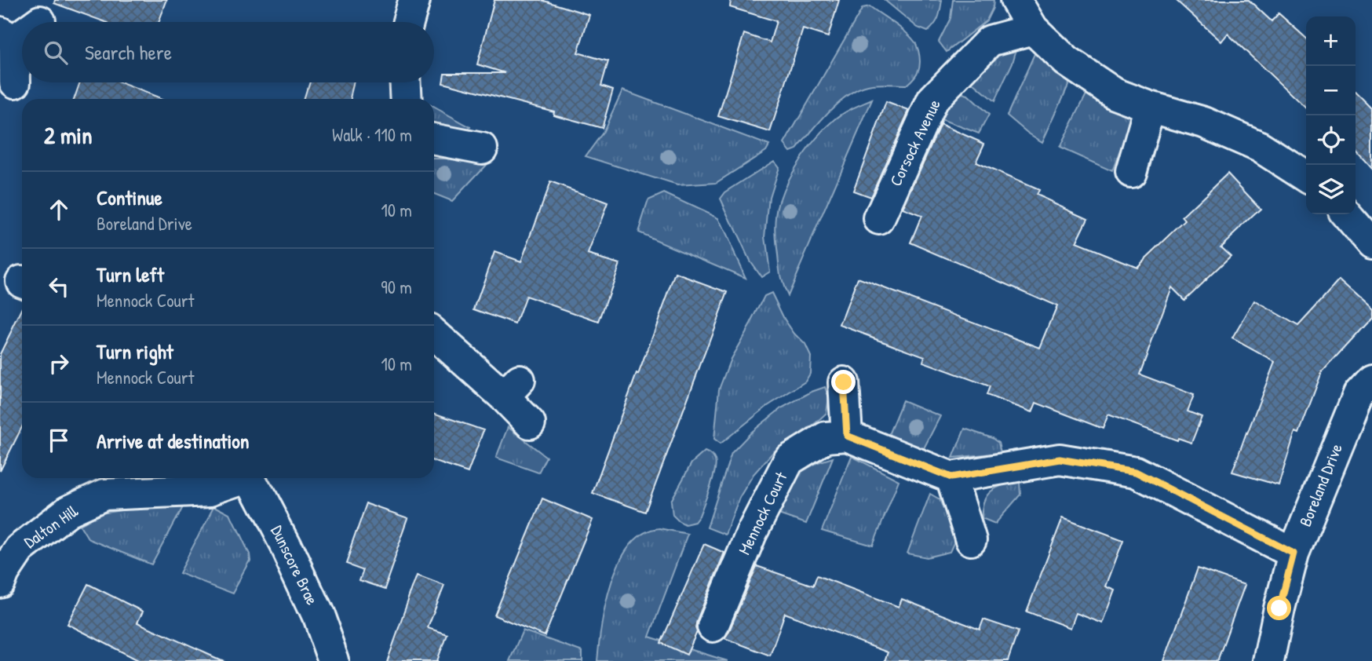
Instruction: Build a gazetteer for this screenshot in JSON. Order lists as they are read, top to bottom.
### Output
{
  "streets": {
    "street": [
      "Corsock Avenue",
      "Boreland Drive",
      "Mennock Court",
      "Dalton Hill",
      "Dunscore Brae"
    ]
  },
  "page": {
    "map_buttons": ["+", "−"],
    "search": "Search here",
    "heading": ["2 min", "Walk · 110 m"],
    "list": [
      ["Continue", "Boreland Drive", "10 m"],
      ["Turn left", "Mennock Court", "90 m"],
      ["Turn right", "Mennock Court", "10 m"],
      "Arrive at destination"
    ]
  }
}
